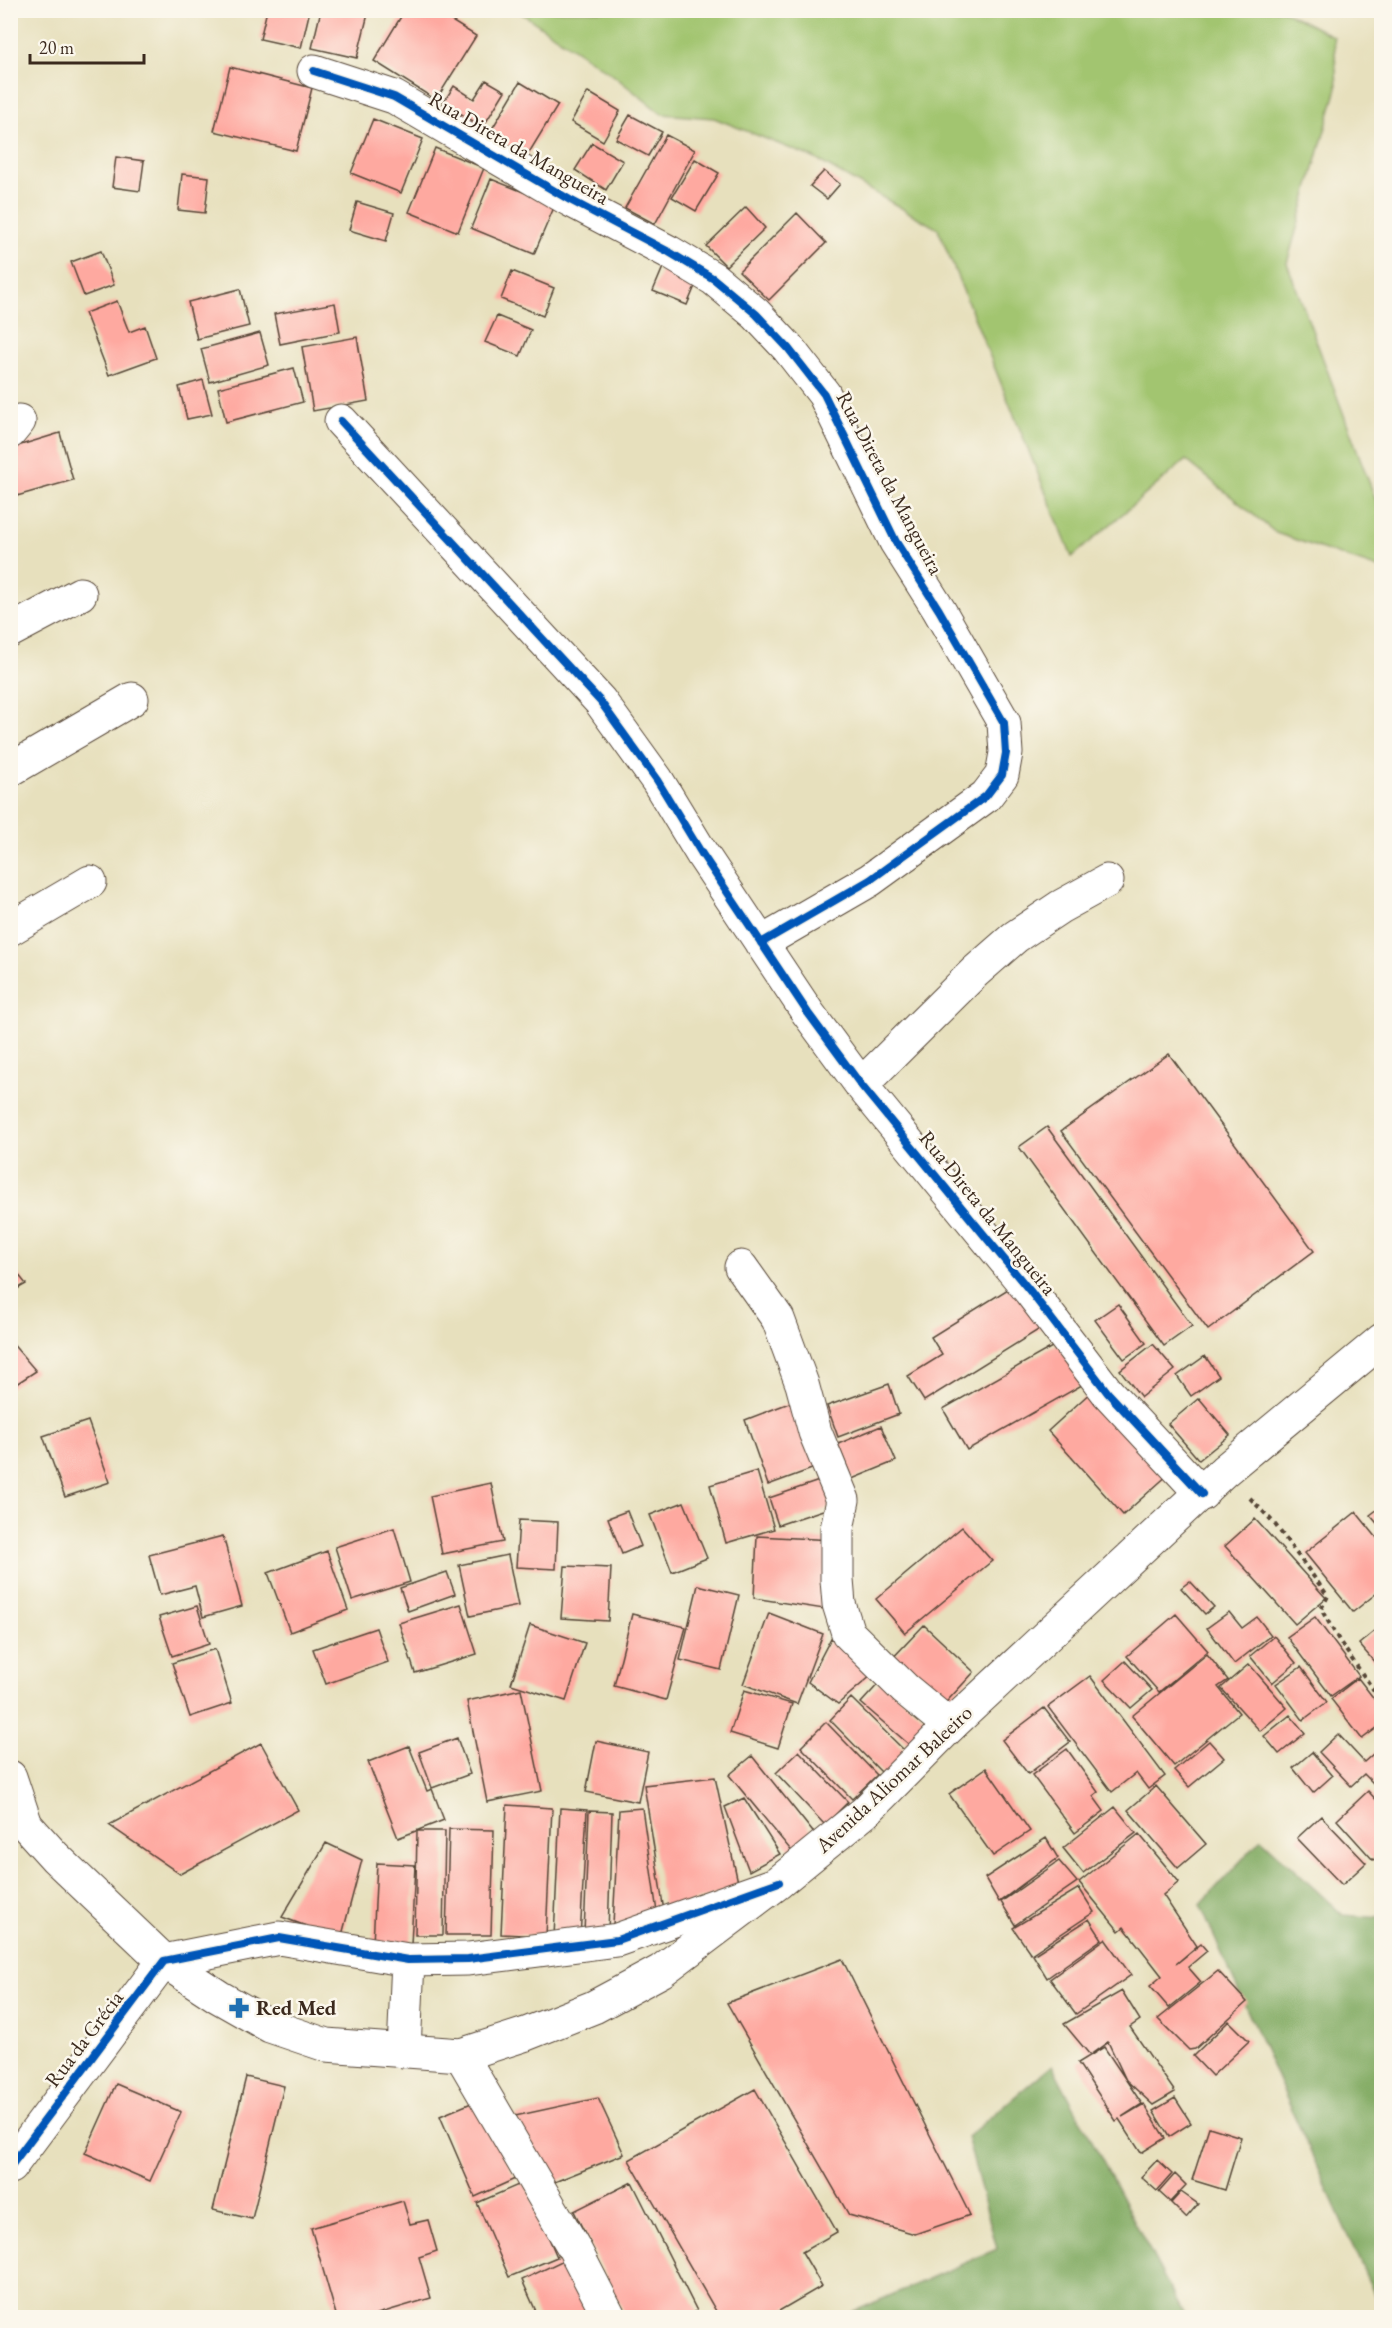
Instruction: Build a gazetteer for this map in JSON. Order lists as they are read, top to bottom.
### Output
{
  "streets": {
    "street": ["Rua Direta da Mangueira", "Avenida Aliomar Baleeiro", "Rua da Grécia"]
  },
  "crossings": [
    ["Rua Direta da Mangueira", "Avenida Aliomar Baleeiro"],
    ["Avenida Aliomar Baleeiro", "Rua da Grécia"]
  ],
  "places": {
    "pharmacy": ["Red Med"]
  },
  "scale_bar": "20 m"
}
